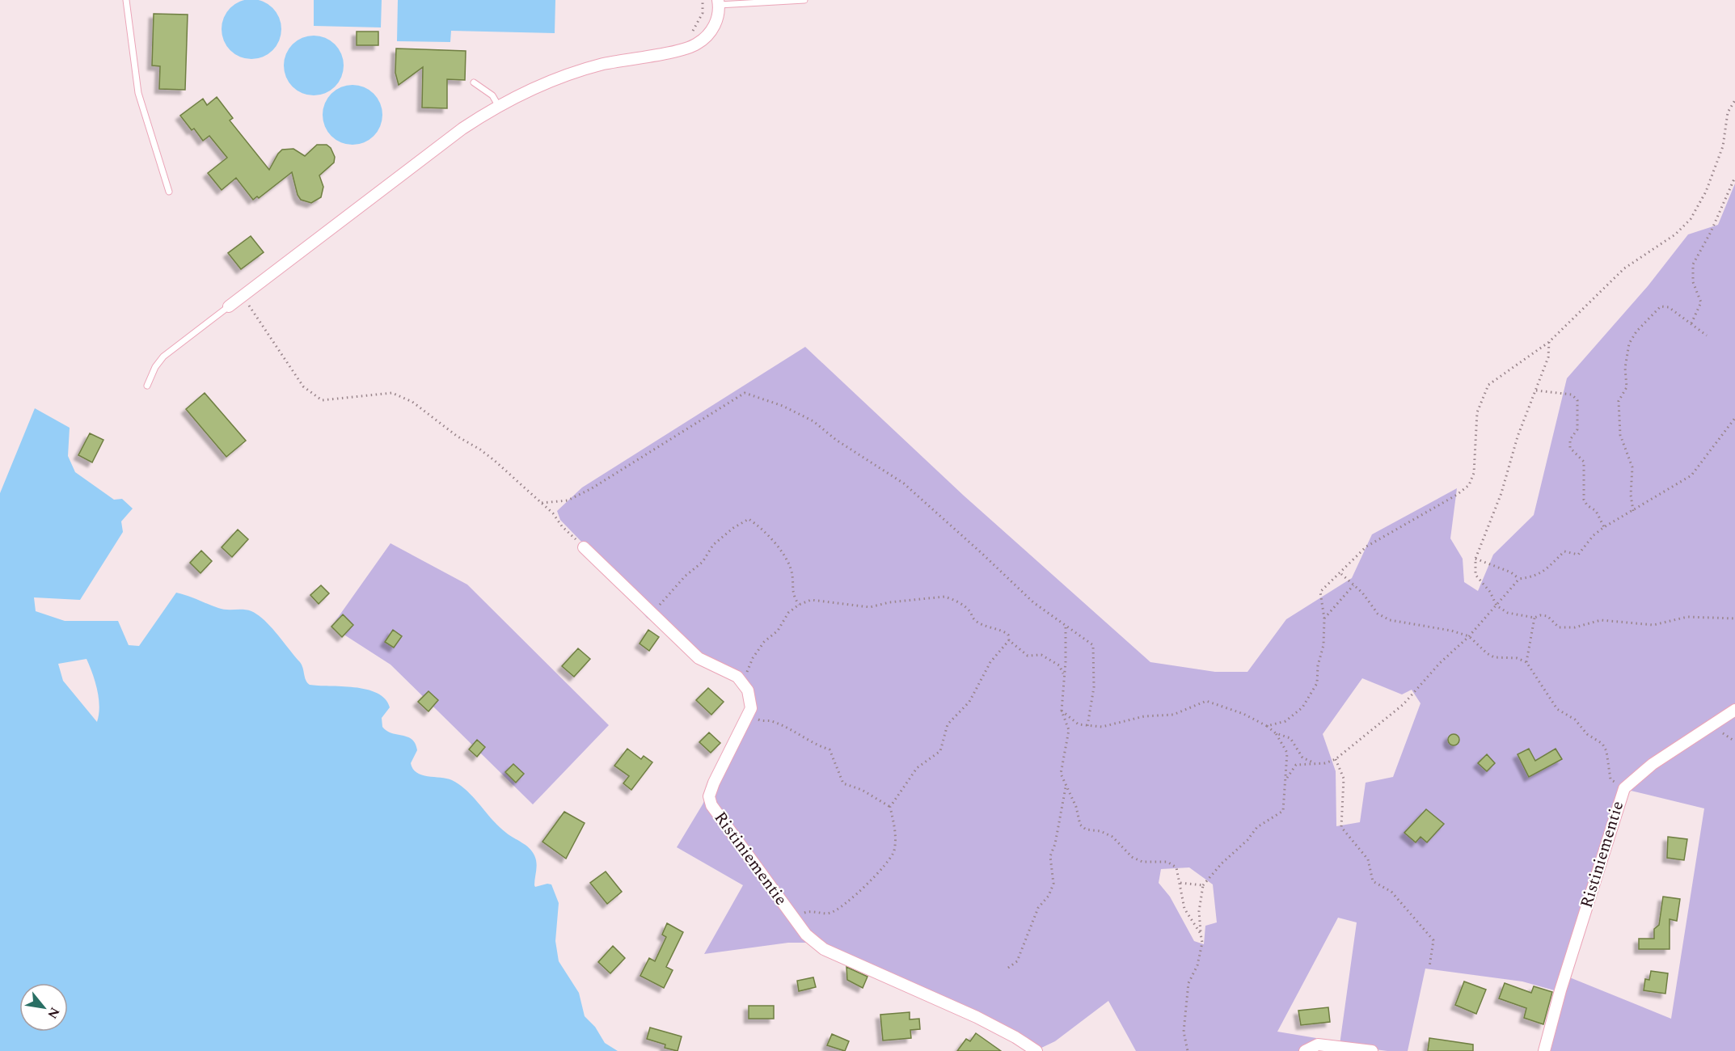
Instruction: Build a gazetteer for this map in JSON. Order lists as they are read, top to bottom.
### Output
{
  "streets": {
    "street": ["Ristiniementie"]
  },
  "north": "bottom right"
}
